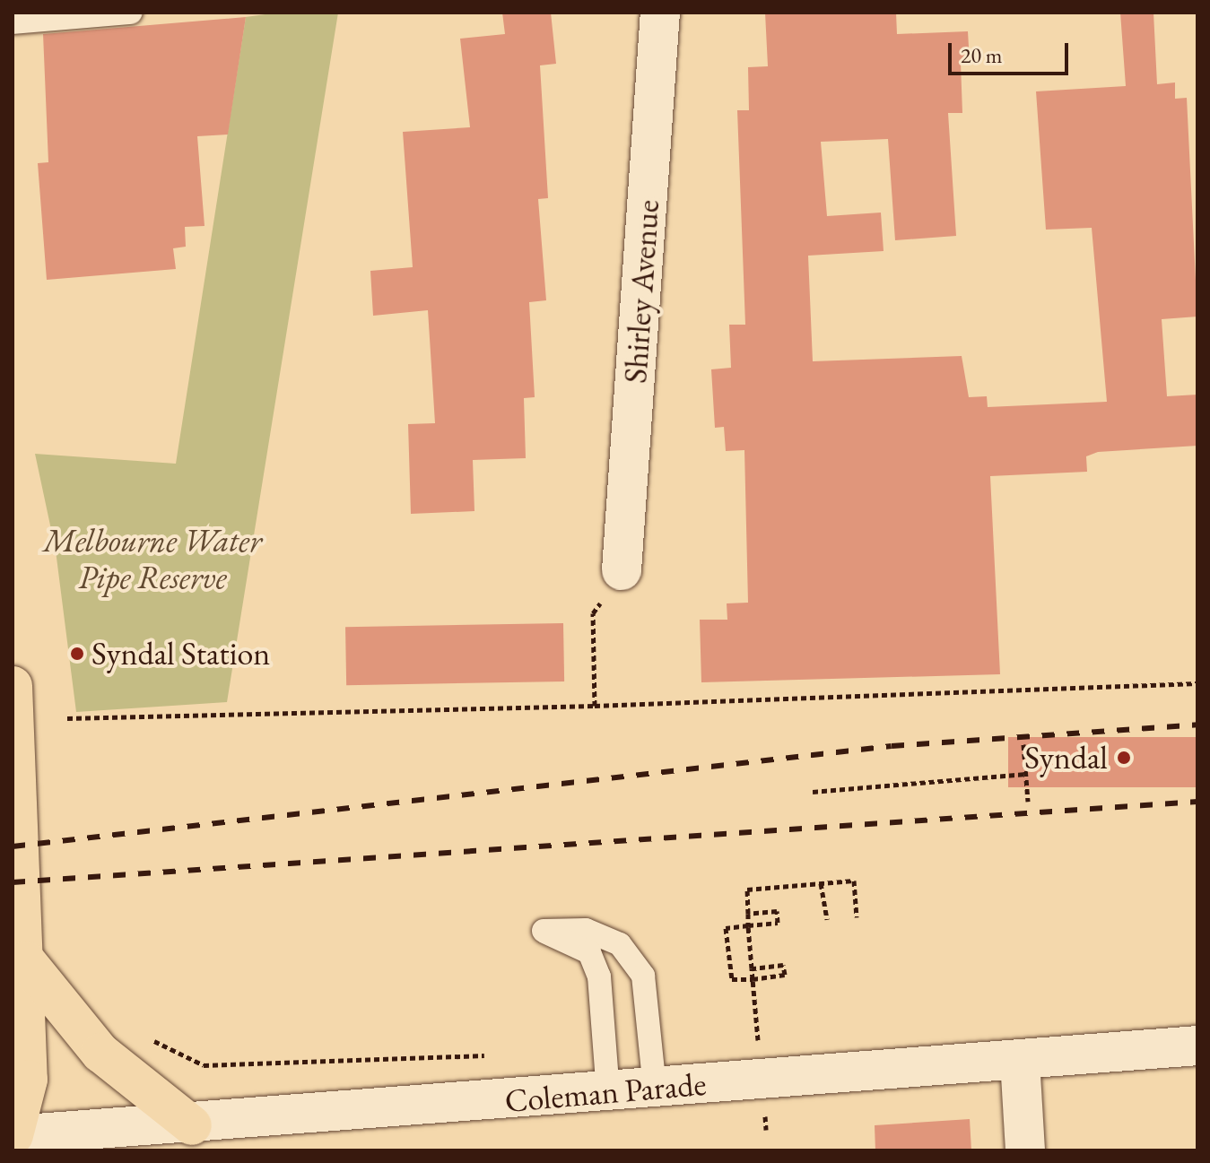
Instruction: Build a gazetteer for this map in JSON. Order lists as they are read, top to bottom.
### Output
{
  "streets": {
    "street": ["Shirley Avenue", "Coleman Parade"]
  },
  "parks": ["Melbourne Water Pipe Reserve"],
  "places": ["Syndal Station", "Syndal"],
  "scale_bar": "20 m"
}
